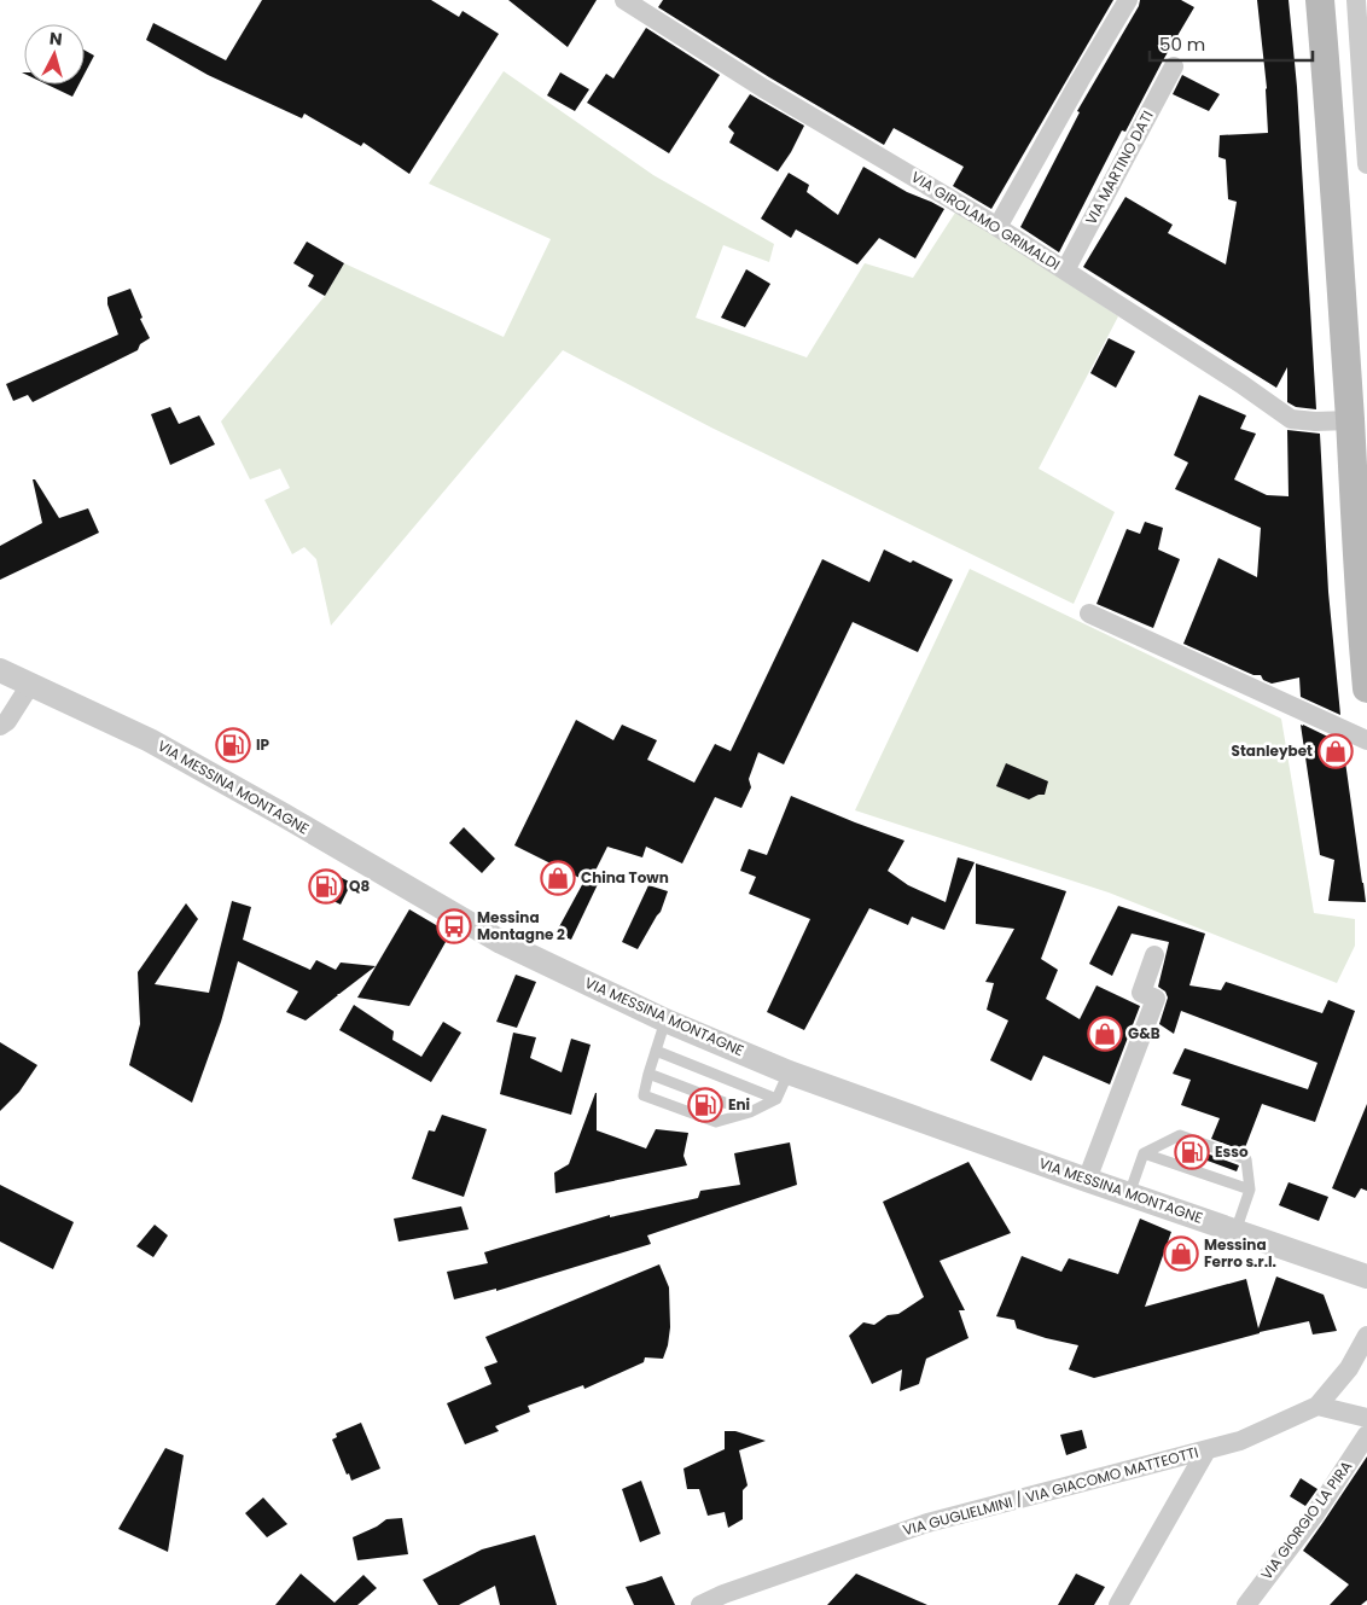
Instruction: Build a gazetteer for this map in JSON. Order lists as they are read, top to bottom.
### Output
{
  "streets": {
    "street": [
      "VIA MARTINO DATI",
      "VIA GIROLAMO GRIMALDI",
      "VIA MESSINA MONTAGNE",
      "VIA GUGLIELMINI / VIA GIACOMO MATTEOTTI",
      "VIA GIORGIO LA PIRA"
    ]
  },
  "crossings": [
    ["VIA MARTINO DATI", "VIA GIROLAMO GRIMALDI"]
  ],
  "places": {
    "fuel station": [
      "IP",
      "Q8",
      "Eni",
      "Esso"
    ],
    "shop": [
      "Stanleybet",
      "China Town",
      "G&B",
      "Messina Ferro s.r.l."
    ],
    "bus stop": ["Messina Montagne 2"]
  },
  "scale_bar": "50 m",
  "north": "top"
}
